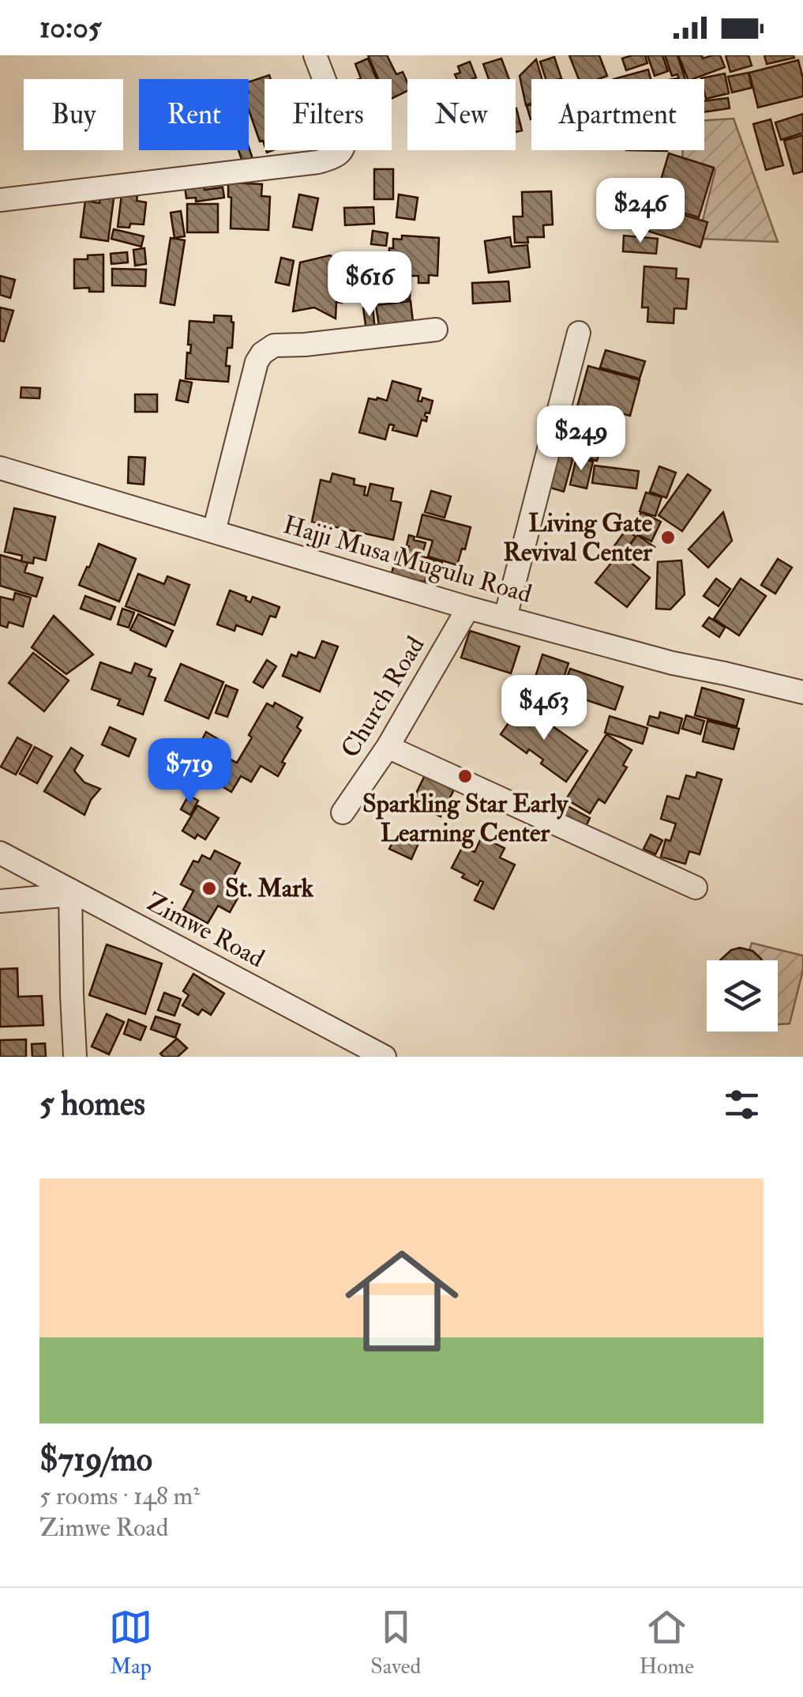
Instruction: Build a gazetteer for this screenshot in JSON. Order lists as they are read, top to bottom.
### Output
{
  "streets": {
    "street": ["Hajji Musa Mugulu Road", "Church Road", "Zimwe Road"]
  },
  "crossings": [
    ["Hajji Musa Mugulu Road", "Church Road"]
  ],
  "places": ["Living Gate Revival Center", "Sparkling Star Early Learning Center", "St. Mark"],
  "page": {
    "status": "10:05",
    "chip": [
      "Buy",
      "Rent",
      "Filters",
      "New",
      "Apartment"
    ],
    "price": [
      "$246",
      "$616",
      "$249",
      "$463",
      "$719"
    ],
    "heading": "5 homes",
    "list": [
      {
        "name": "$719/mo",
        "note": "5 rooms · 148 m² · Zimwe Road"
      }
    ],
    "tabs": ["Map", "Saved", "Home"]
  }
}
